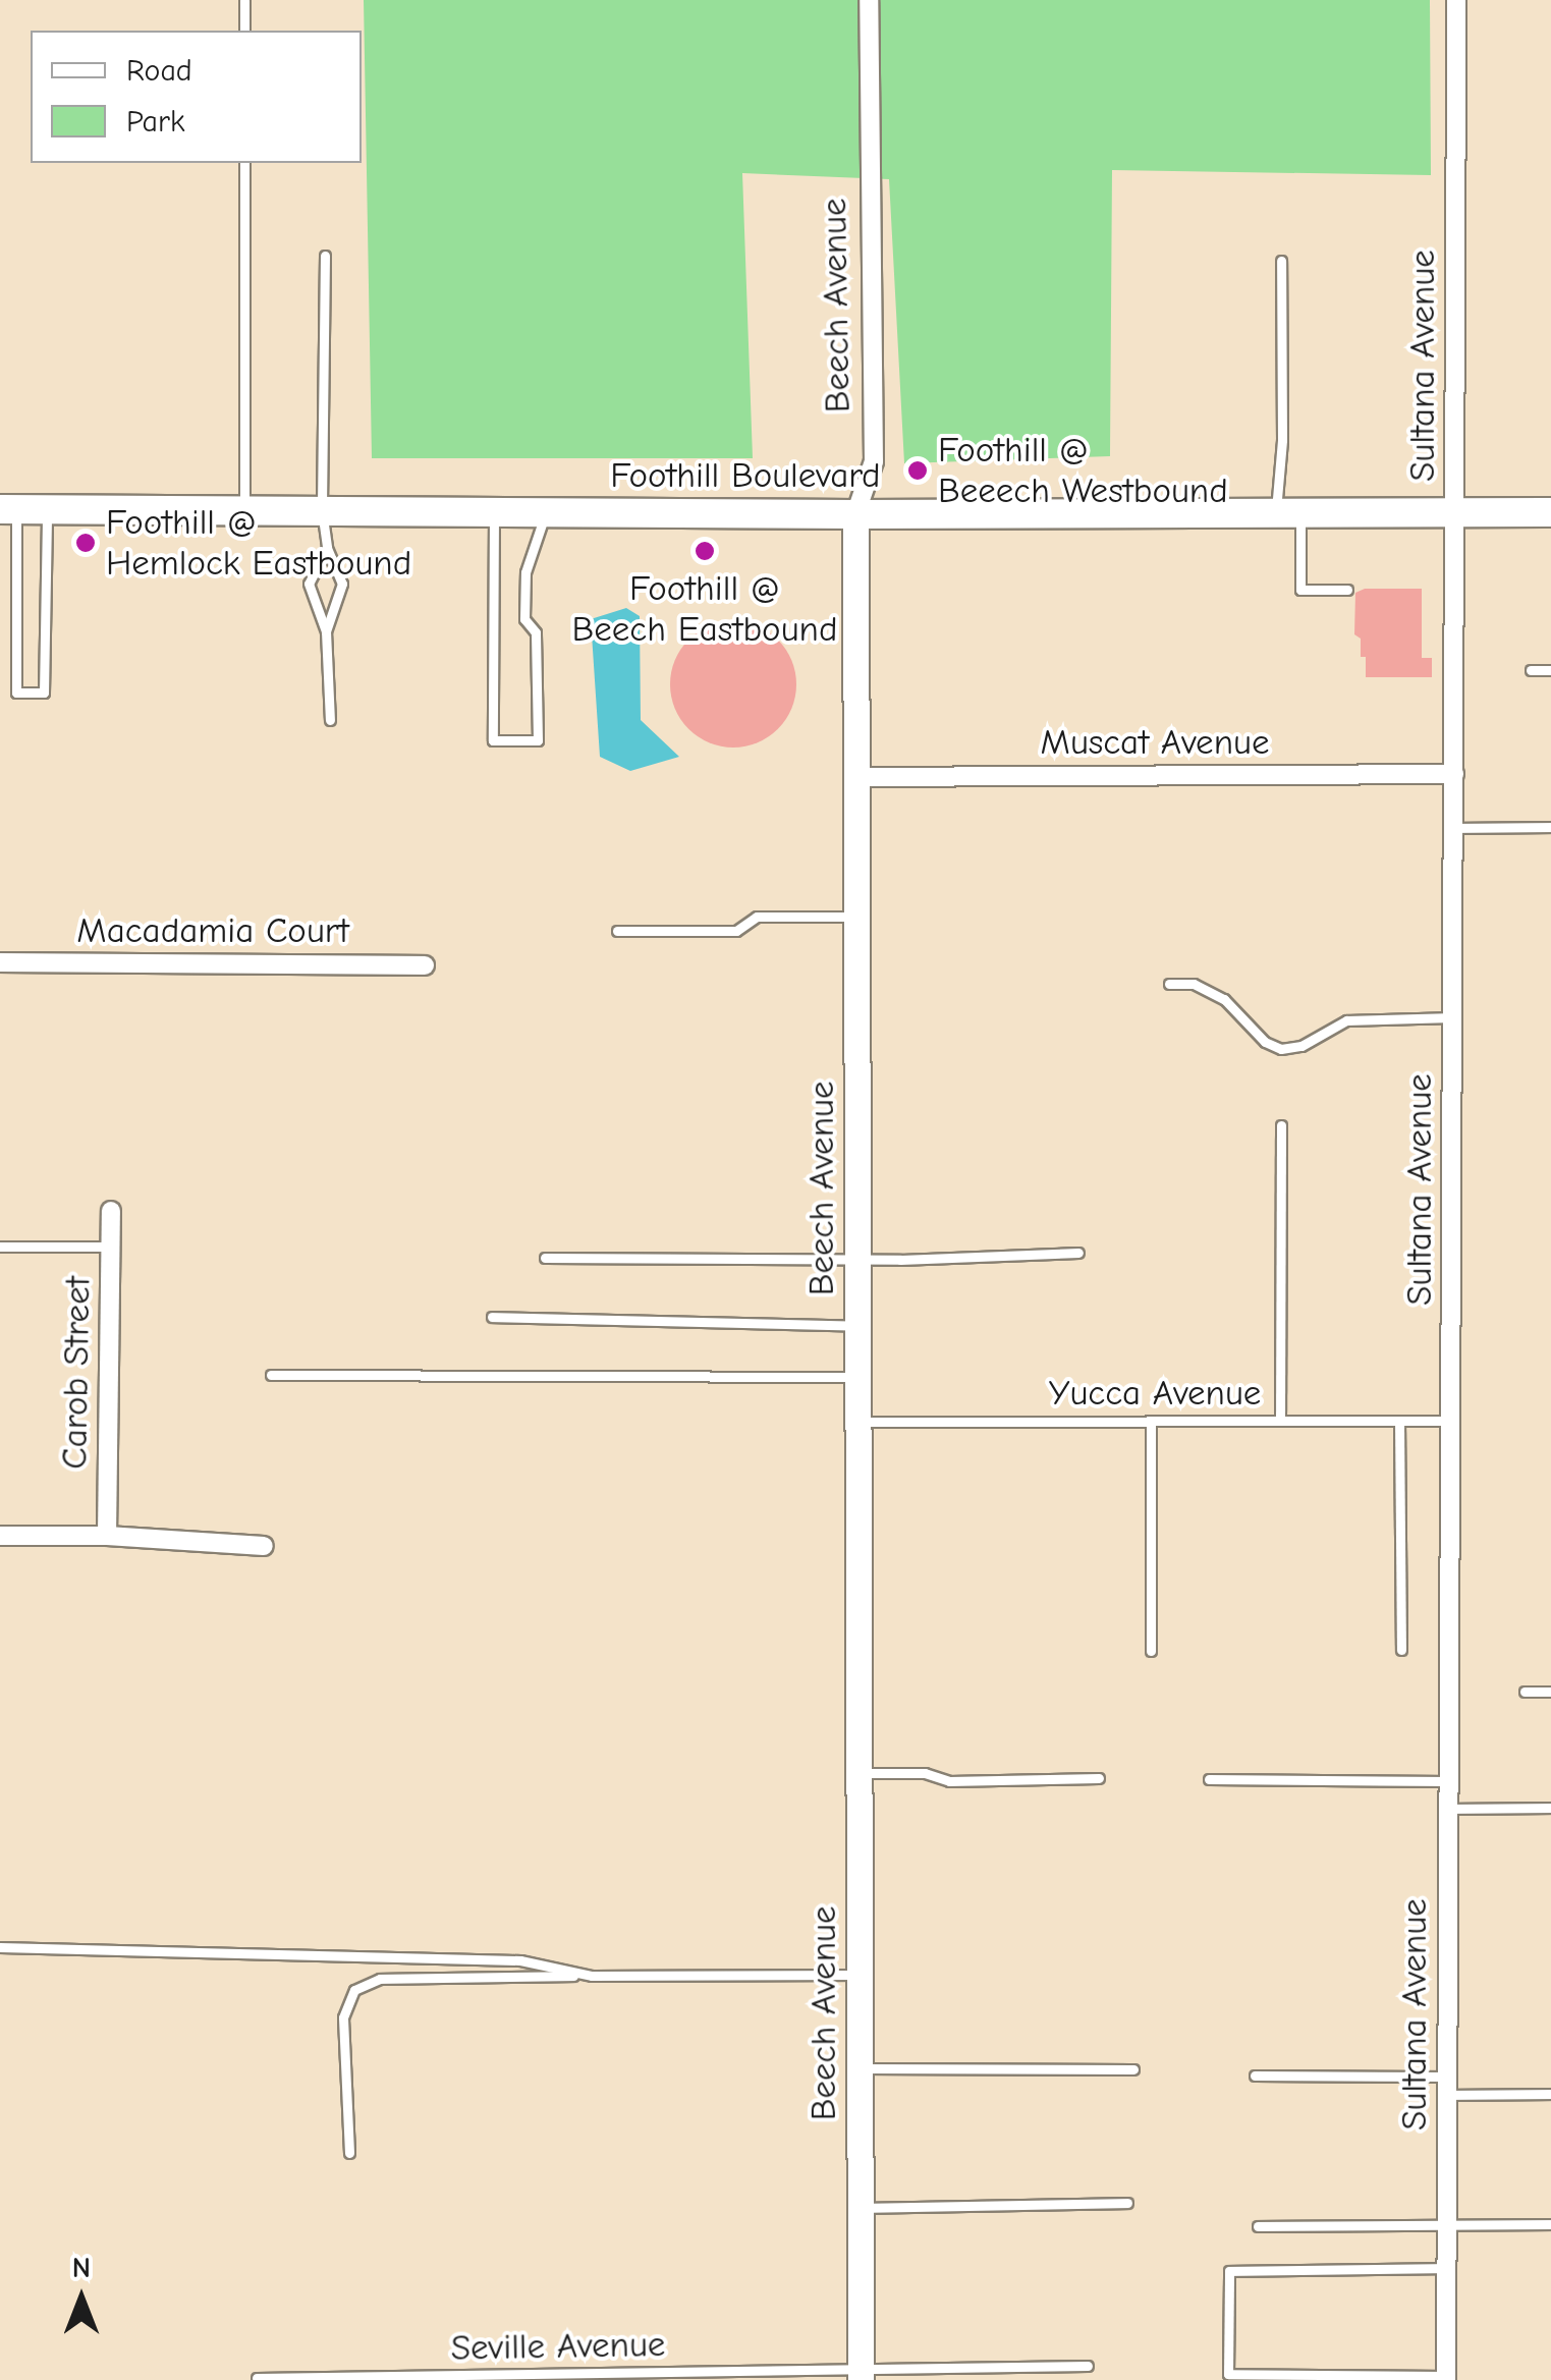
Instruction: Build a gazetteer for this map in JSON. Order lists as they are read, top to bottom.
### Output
{
  "streets": {
    "main road": ["Beech Avenue", "Foothill Boulevard"],
    "street": [
      "Sultana Avenue",
      "Muscat Avenue",
      "Macadamia Court",
      "Carob Street"
    ],
    "lane": ["Yucca Avenue", "Seville Avenue"]
  },
  "crossings": [
    ["Beech Avenue", "Foothill Boulevard"],
    ["Beech Avenue", "Muscat Avenue"],
    ["Beech Avenue", "Yucca Avenue"],
    ["Beech Avenue", "Seville Avenue"],
    ["Sultana Avenue", "Foothill Boulevard"],
    ["Sultana Avenue", "Muscat Avenue"],
    ["Sultana Avenue", "Yucca Avenue"]
  ],
  "places": ["Foothill @ Beeech Westbound", "Foothill @ Hemlock Eastbound", "Foothill @ Beech Eastbound"],
  "legend": ["Road", "Park"],
  "north": "top"
}
